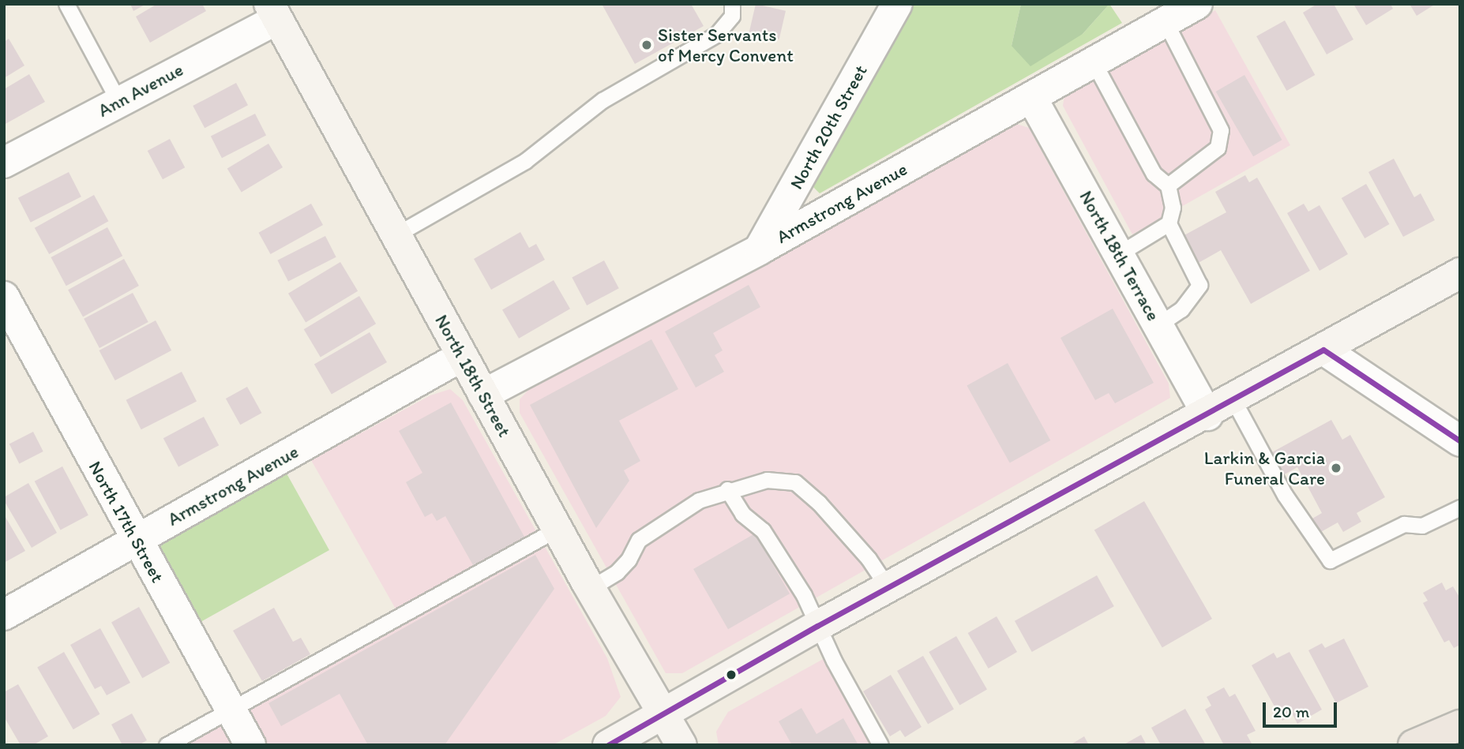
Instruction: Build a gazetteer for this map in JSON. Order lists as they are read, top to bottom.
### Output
{
  "streets": {
    "main road": ["North 18th Street"],
    "street": [
      "Ann Avenue",
      "North 20th Street",
      "Armstrong Avenue",
      "North 18th Terrace",
      "North 17th Street"
    ]
  },
  "crossings": [
    ["Ann Avenue", "North 18th Street"],
    ["North 20th Street", "Armstrong Avenue"],
    ["Armstrong Avenue", "North 18th Terrace"],
    ["Armstrong Avenue", "North 18th Street"],
    ["Armstrong Avenue", "North 17th Street"]
  ],
  "places": ["Sister Servants of Mercy Convent", "Larkin & Garcia Funeral Care"],
  "scale_bar": "20 m"
}
